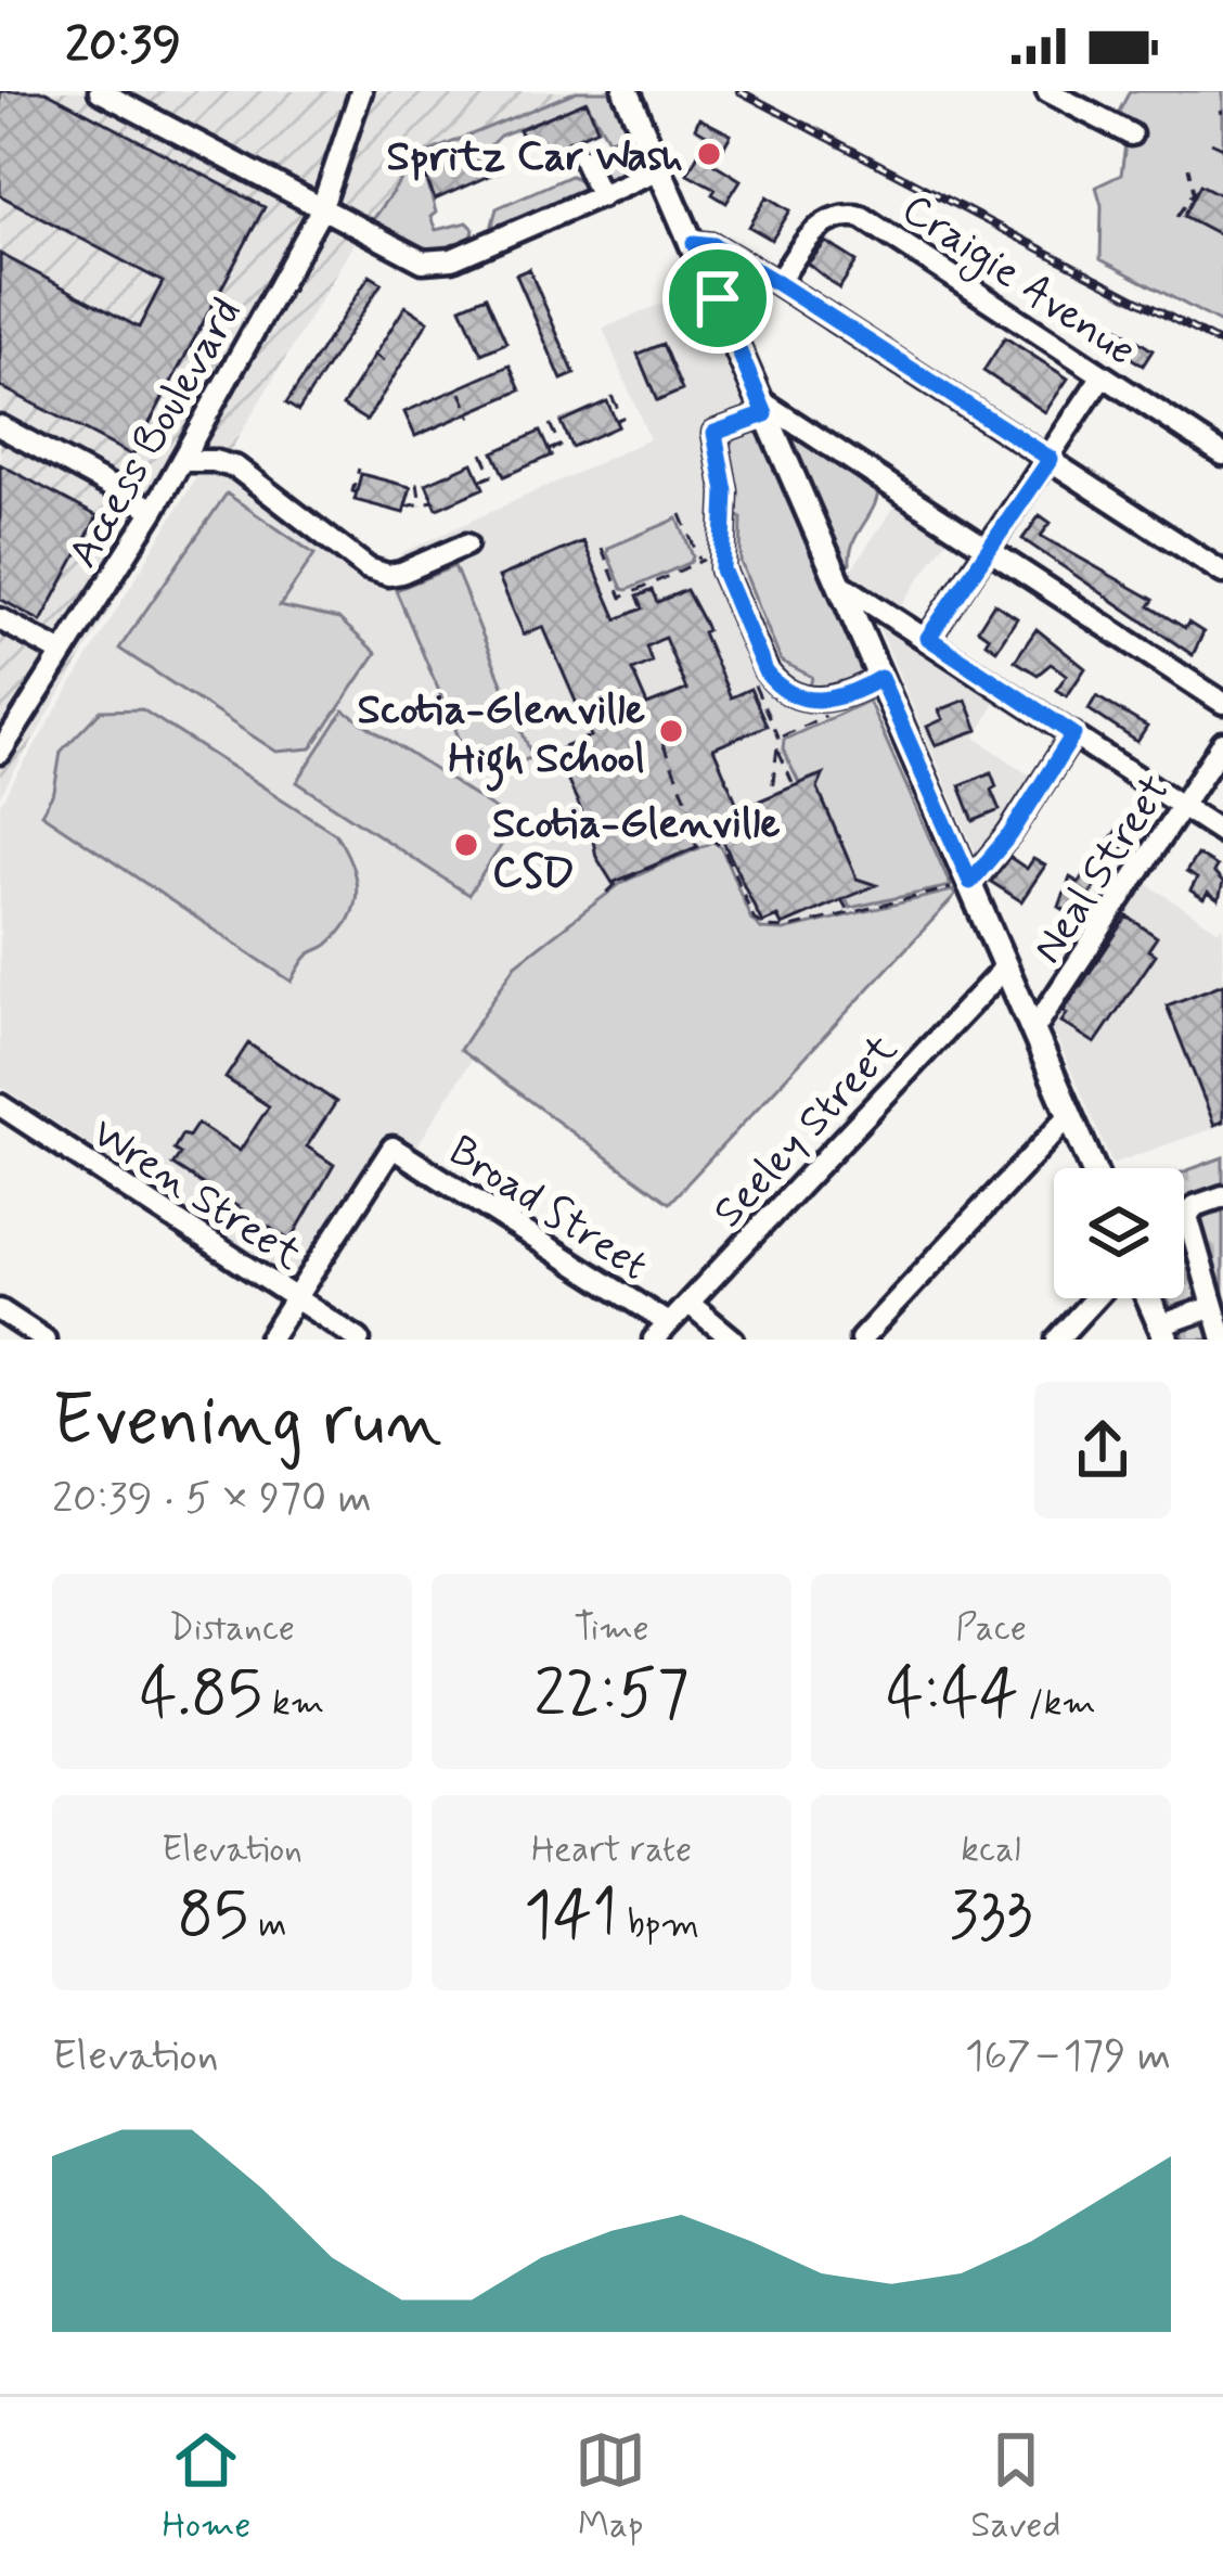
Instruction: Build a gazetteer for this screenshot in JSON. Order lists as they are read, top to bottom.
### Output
{
  "streets": {
    "street": [
      "Craigie Avenue",
      "Access Boulevard",
      "Neal Street",
      "Seeley Street",
      "Wren Street",
      "Broad Street"
    ]
  },
  "crossings": [
    ["Seeley Street", "Broad Street"],
    ["Wren Street", "Broad Street"]
  ],
  "places": ["Spritz Car Wash", "Scotia-Glenville High School", "Scotia-Glenville CSD"],
  "page": {
    "status": "20:39",
    "heading": ["Evening run", "20:39 · 5 × 970 m"],
    "stats": [
      ["Distance", "4.85 km"],
      ["Time", "22:57"],
      ["Pace", "4:44 /km"],
      ["Elevation", "85 m"],
      ["Heart rate", "141 bpm"],
      ["kcal", "333"]
    ],
    "chart": ["Elevation", "167–179 m"],
    "tabs": ["Home", "Map", "Saved"]
  }
}
